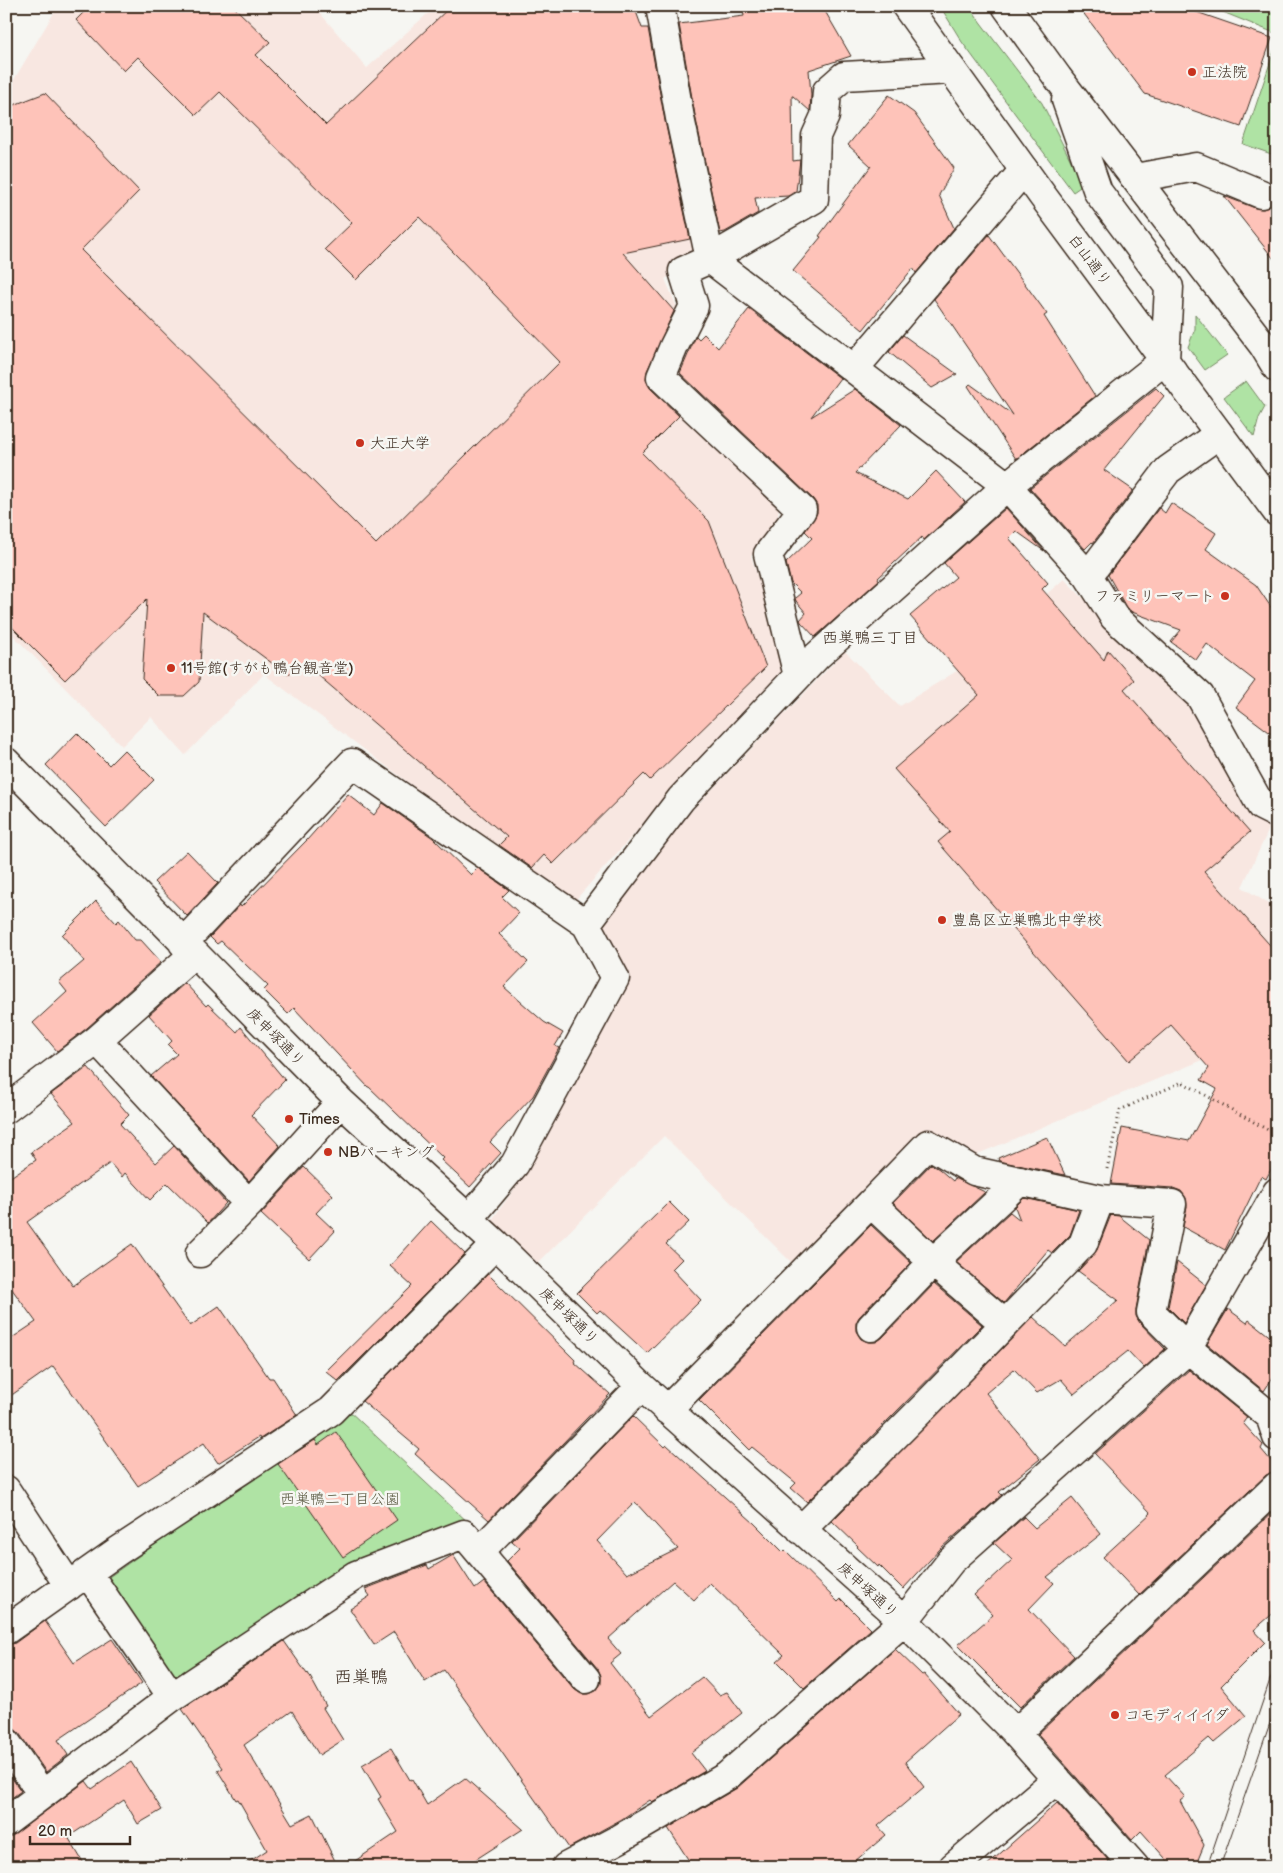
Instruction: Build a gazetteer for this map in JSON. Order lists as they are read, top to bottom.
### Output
{
  "streets": {
    "main road": ["白山通り", "庚申塚通り"]
  },
  "districts": ["西巣鴨三丁目", "西巣鴨"],
  "parks": ["西巣鴨二丁目公園"],
  "places": [
    "正法院",
    "大正大学",
    "ファミリーマート",
    "11号館(すがも鴨台観音堂)",
    "豊島区立巣鴨北中学校",
    "Times",
    "NBパーキング",
    "コモディイイダ"
  ],
  "scale_bar": "20 m"
}
